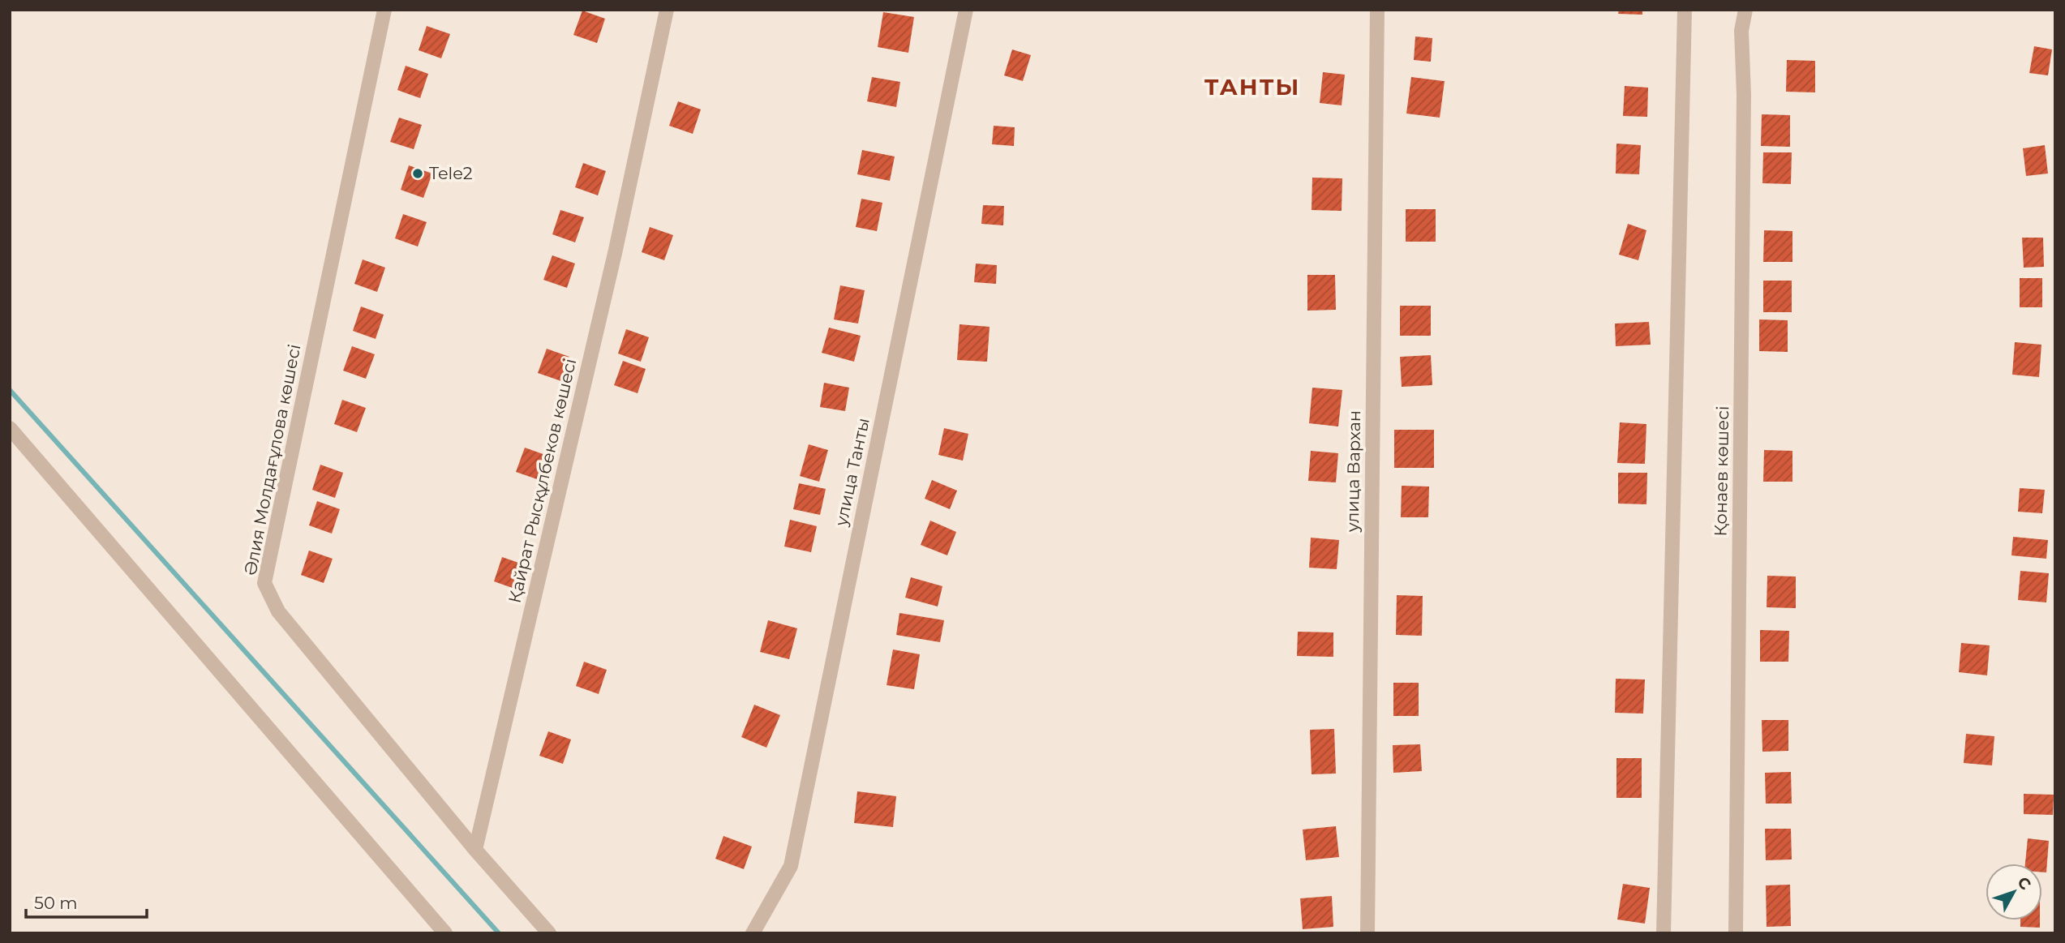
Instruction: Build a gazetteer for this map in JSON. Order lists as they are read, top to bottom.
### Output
{
  "streets": {
    "street": [
      "Әлия Молдағұлова көшесі",
      "улица Вархан",
      "Қонаев көшесі",
      "улица Танты",
      "Қайрат Рысқұлбеков көшесі"
    ]
  },
  "crossings": [
    ["Әлия Молдағұлова көшесі", "Қайрат Рысқұлбеков көшесі"]
  ],
  "districts": ["ТАНТЫ"],
  "places": ["Tele2"],
  "scale_bar": "50 m",
  "north": "top right"
}
